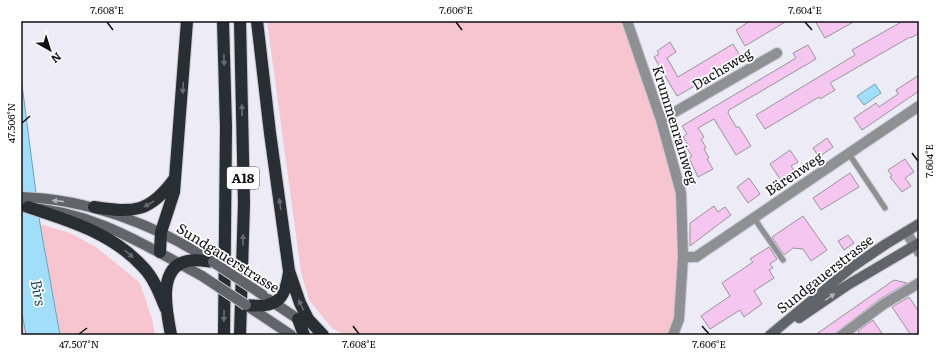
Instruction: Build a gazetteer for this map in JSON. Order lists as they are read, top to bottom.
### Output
{
  "streets": {
    "highway": ["A18"],
    "main road": ["Sundgauerstrasse"],
    "street": ["Dachsweg", "Krummenrainweg", "Bärenweg"]
  },
  "crossings": [
    ["Dachsweg", "Krummenrainweg"],
    ["Krummenrainweg", "Bärenweg"]
  ],
  "water": ["Birs"],
  "north": "bottom right",
  "coordinates": [
    "7.608°E",
    "7.606°E",
    "7.604°E",
    "47.506°N",
    "47.507°N"
  ]
}
